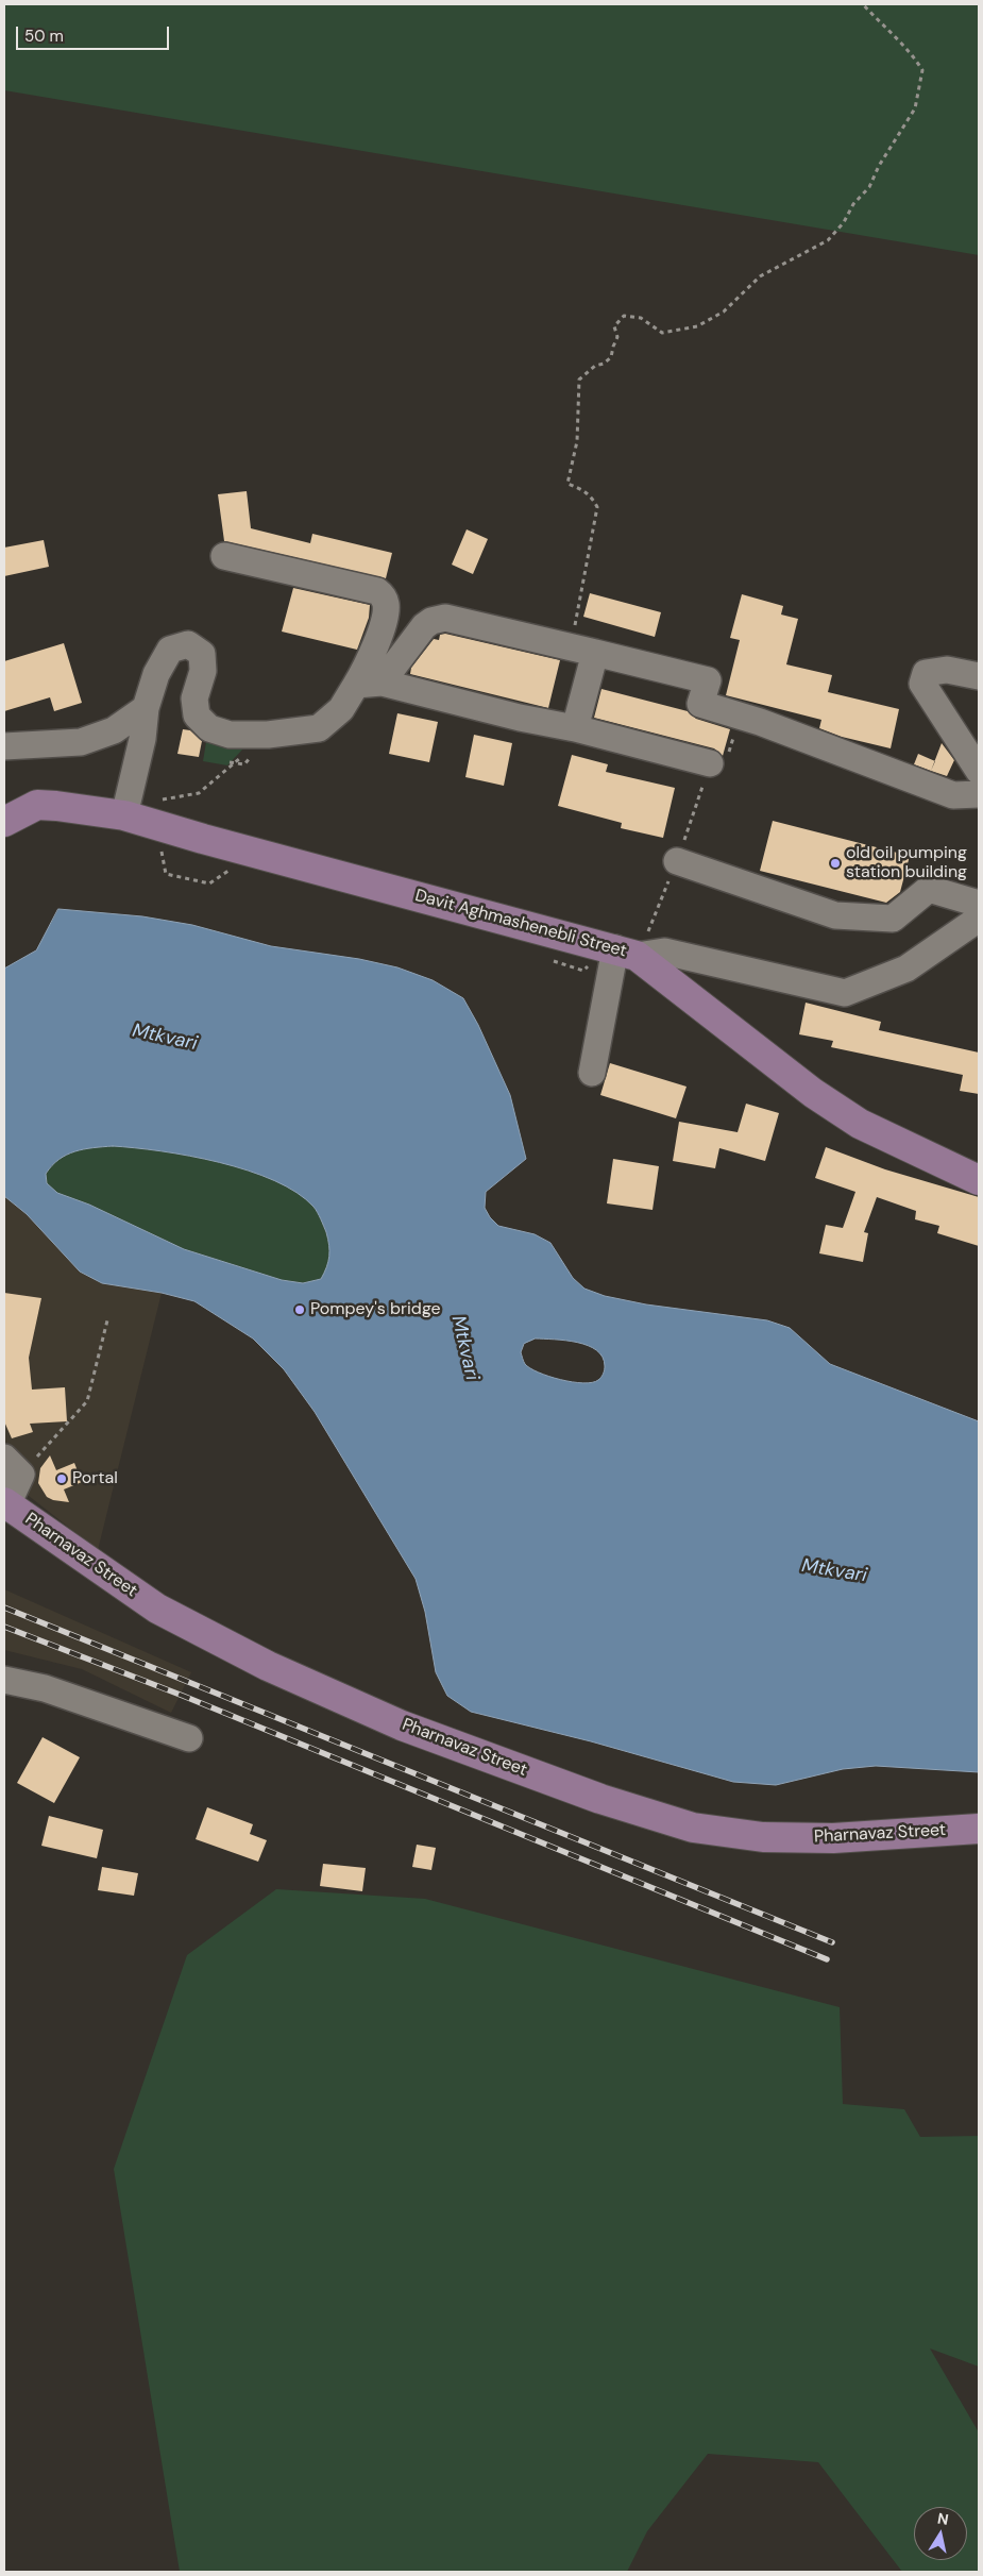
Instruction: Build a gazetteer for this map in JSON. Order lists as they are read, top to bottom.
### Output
{
  "streets": {
    "main road": ["Davit Aghmashenebli Street", "Pharnavaz Street"]
  },
  "water": ["Mtkvari"],
  "places": ["old oil pumping station building", "Pompey's bridge", "Portal"],
  "scale_bar": "50 m",
  "north": "top"
}
